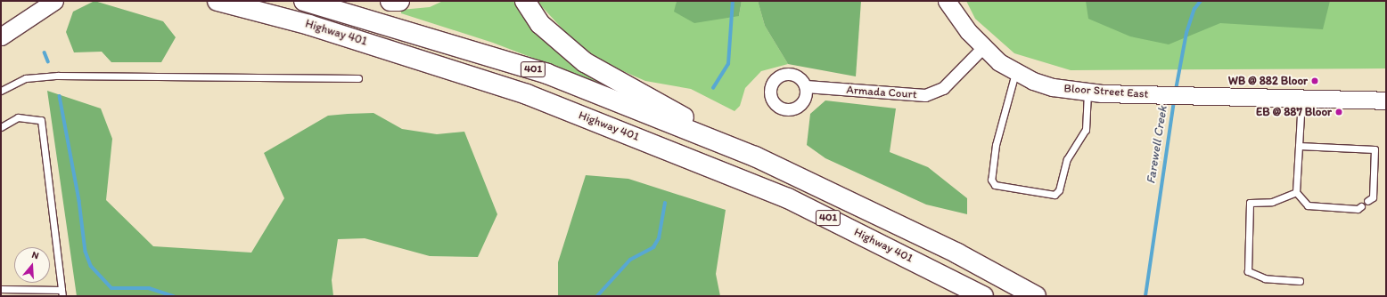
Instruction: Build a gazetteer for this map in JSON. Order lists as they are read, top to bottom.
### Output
{
  "streets": {
    "highway": ["Highway 401", "401"],
    "main road": ["Bloor Street East"],
    "street": ["Armada Court"]
  },
  "crossings": [
    ["Bloor Street East", "Armada Court"]
  ],
  "water": ["Farewell Creek"],
  "places": ["WB @ 882 Bloor", "EB @ 887 Bloor"],
  "north": "top"
}
